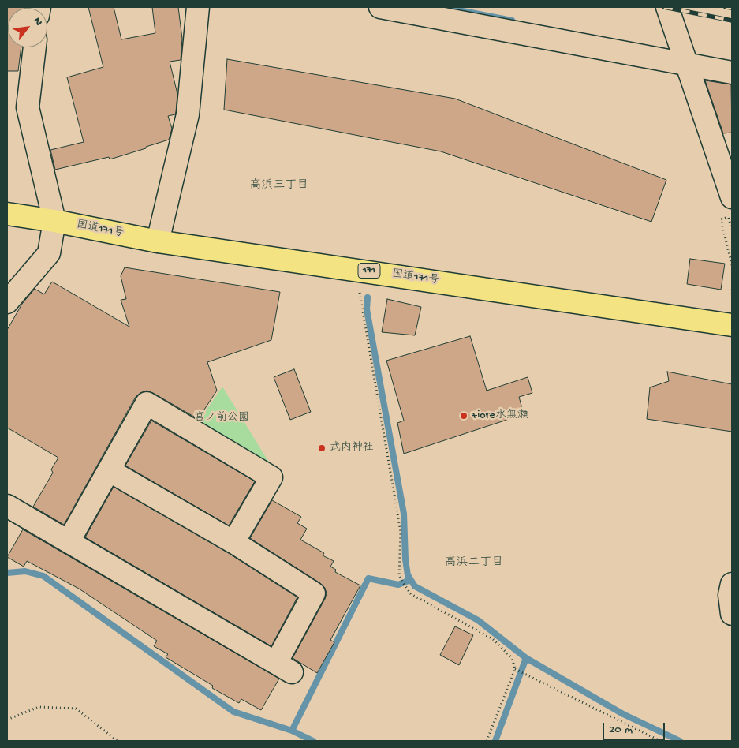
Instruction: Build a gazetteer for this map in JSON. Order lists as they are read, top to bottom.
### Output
{
  "streets": {
    "highway": ["国道171号", "171"]
  },
  "districts": ["高浜三丁目", "高浜二丁目"],
  "parks": ["宮ノ前公園"],
  "places": ["Fiore水無瀬", "武内神社"],
  "scale_bar": "20 m",
  "north": "top right"
}
